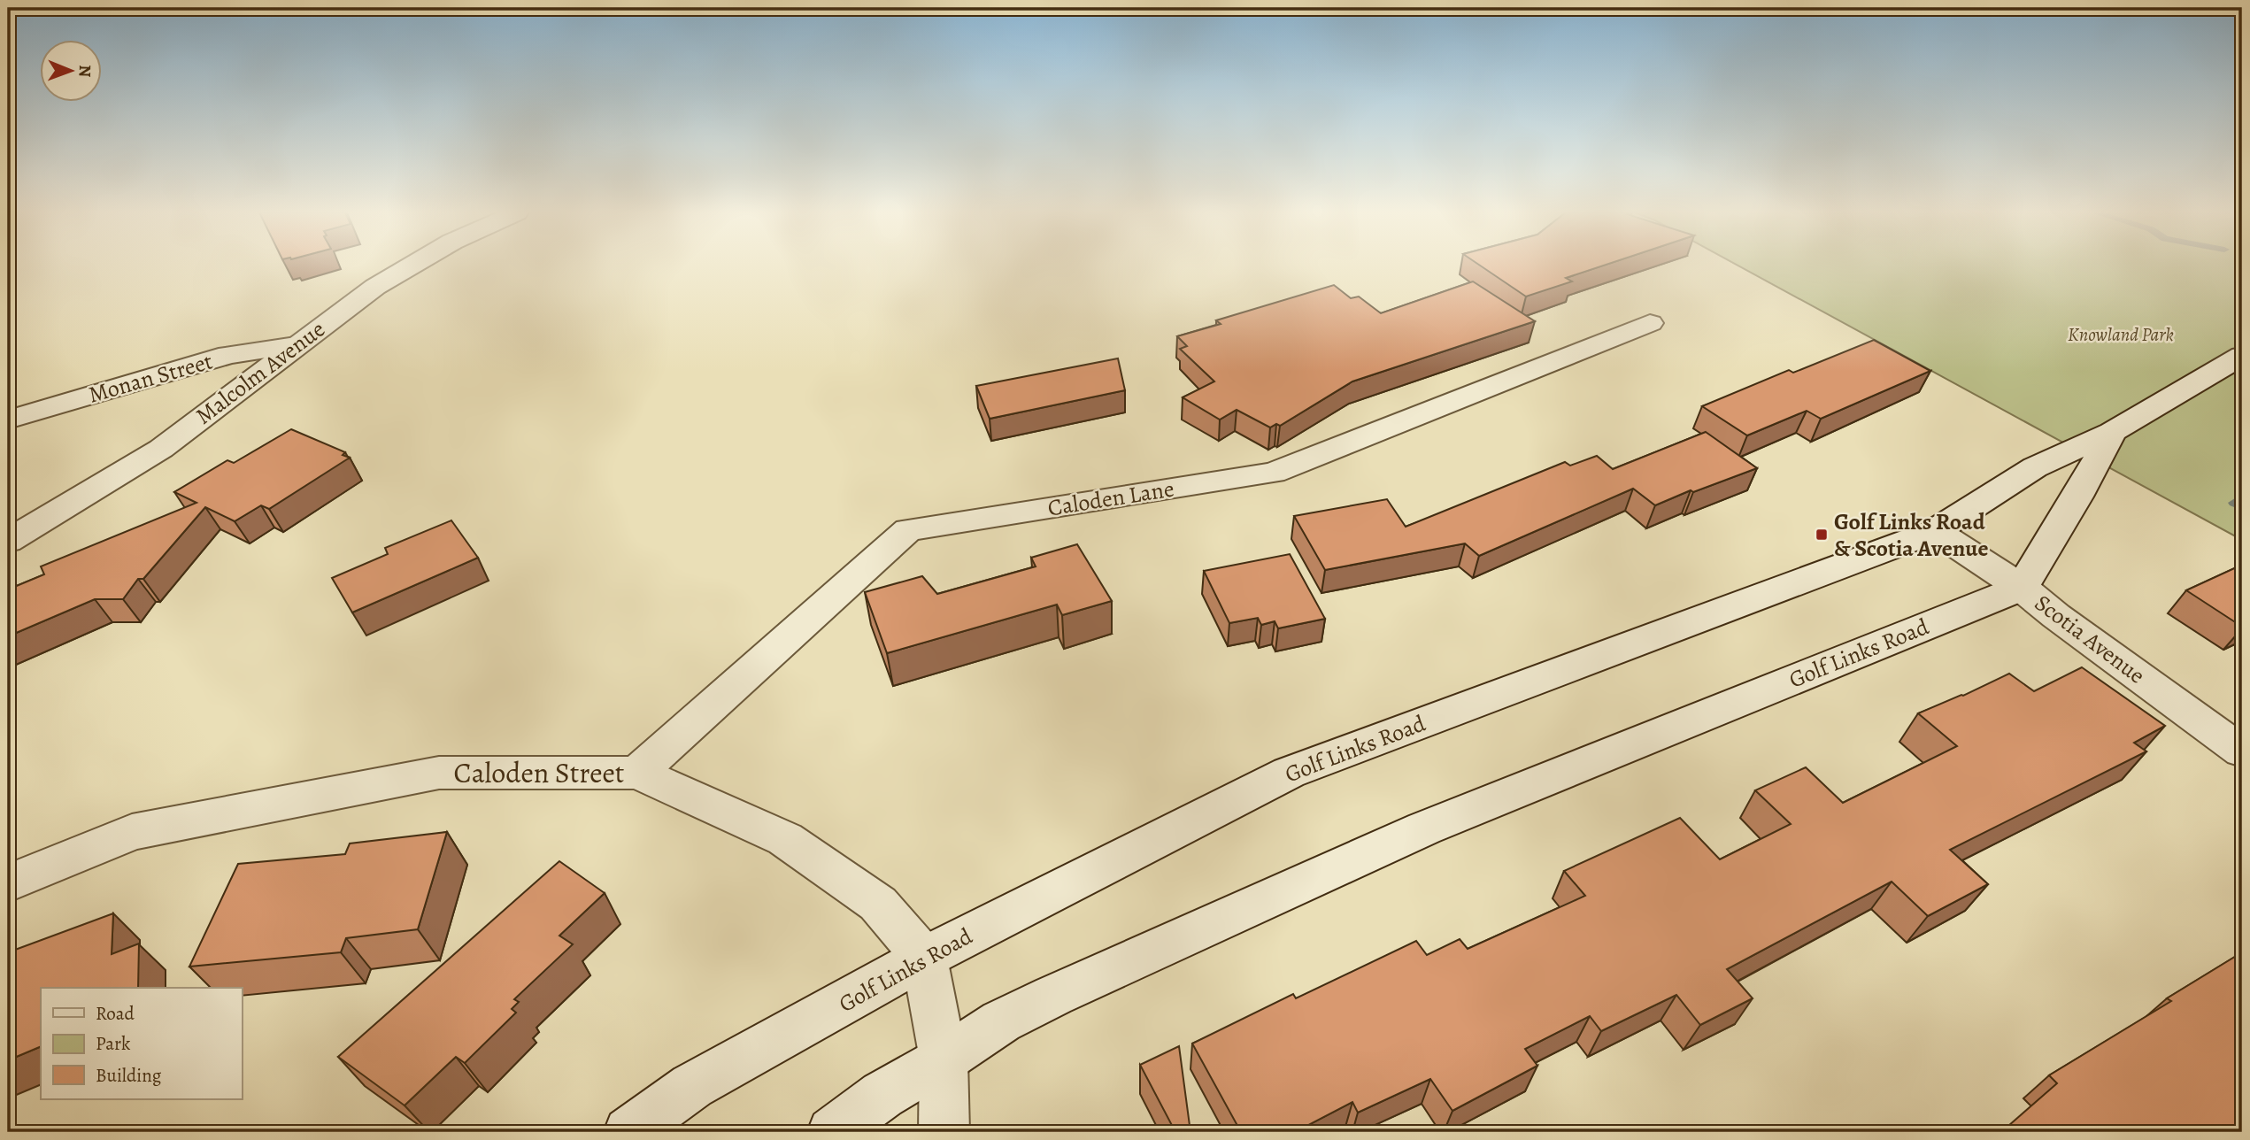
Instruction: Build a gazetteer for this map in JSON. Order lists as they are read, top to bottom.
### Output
{
  "streets": {
    "street": [
      "Malcolm Avenue",
      "Monan Street",
      "Caloden Lane",
      "Scotia Avenue",
      "Golf Links Road",
      "Caloden Street"
    ]
  },
  "crossings": [
    ["Malcolm Avenue", "Monan Street"],
    ["Caloden Lane", "Caloden Street"],
    ["Scotia Avenue", "Golf Links Road"],
    ["Golf Links Road", "Caloden Street"]
  ],
  "parks": ["Knowland Park"],
  "places": {
    "transit": ["Golf Links Road & Scotia Avenue"]
  },
  "legend": ["Road", "Park", "Building"],
  "north": "right"
}
